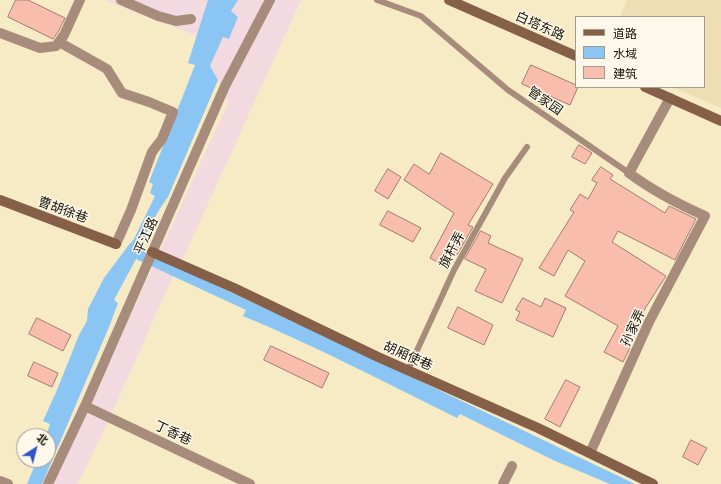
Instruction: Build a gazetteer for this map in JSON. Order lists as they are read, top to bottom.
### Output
{
  "streets": {
    "street": [
      "白塔东路",
      "管家园",
      "曹胡徐巷",
      "平江路",
      "孙家弄",
      "胡厢使巷",
      "丁香巷"
    ],
    "lane": ["旗杆弄"]
  },
  "crossings": [
    ["管家园", "孙家弄"],
    ["平江路", "胡厢使巷"],
    ["平江路", "丁香巷"],
    ["旗杆弄", "胡厢使巷"],
    ["孙家弄", "胡厢使巷"]
  ],
  "legend": ["道路", "水域", "建筑"],
  "north": "top right"
}
